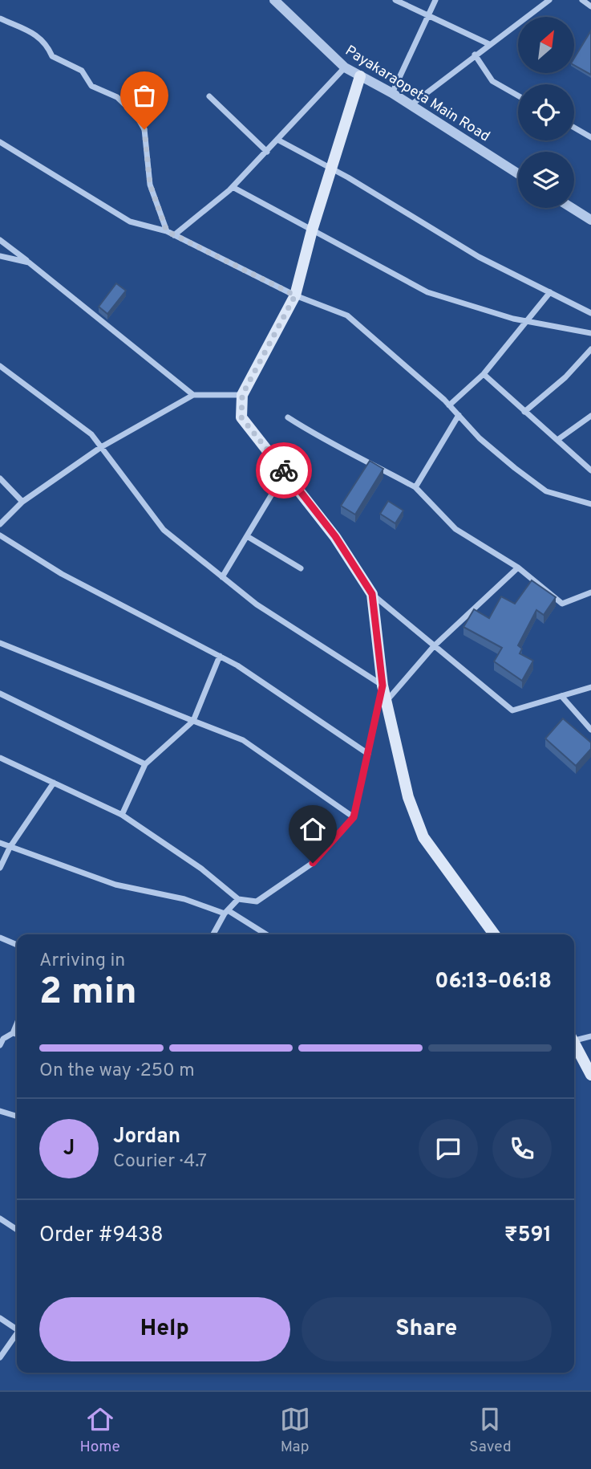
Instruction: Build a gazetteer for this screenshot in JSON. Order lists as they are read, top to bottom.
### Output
{
  "streets": {
    "street": ["Payakaraopeta Main Road"]
  },
  "north": "top right",
  "page": {
    "heading": ["2 min", "Arriving in", "06:13–06:18"],
    "panel": [
      "Jordan",
      "Courier · 4.7",
      "Order #9438",
      "₹591"
    ],
    "bar": "On the way · 250 m",
    "round": "J",
    "buttons": ["Help", "Share"],
    "tabs": ["Home", "Map", "Saved"]
  }
}
